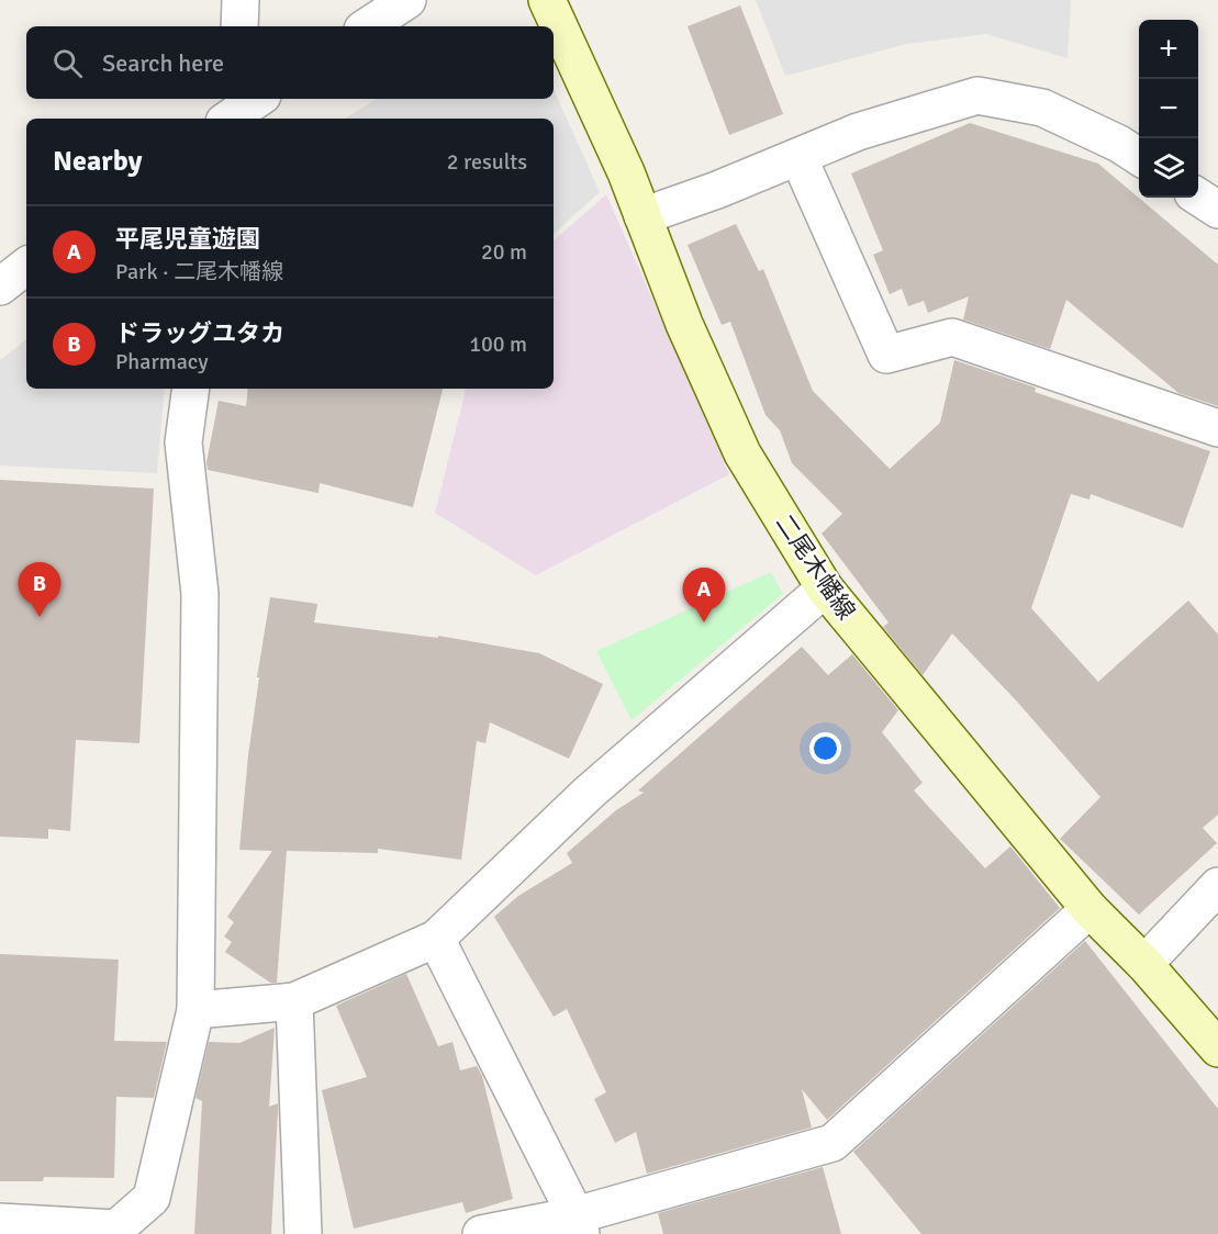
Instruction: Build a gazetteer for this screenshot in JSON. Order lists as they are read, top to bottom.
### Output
{
  "streets": {
    "main road": ["二尾木幡線"]
  },
  "page": {
    "map_buttons": ["+", "−"],
    "search": "Search here",
    "heading": ["Nearby", "2 results"],
    "list": [
      {
        "mark": "A",
        "name": "平尾児童遊園",
        "note": "Park · 二尾木幡線",
        "value": "20 m"
      },
      {
        "mark": "B",
        "name": "ドラッグユタカ",
        "note": "Pharmacy",
        "value": "100 m"
      }
    ],
    "pins": ["B", "A"]
  }
}
